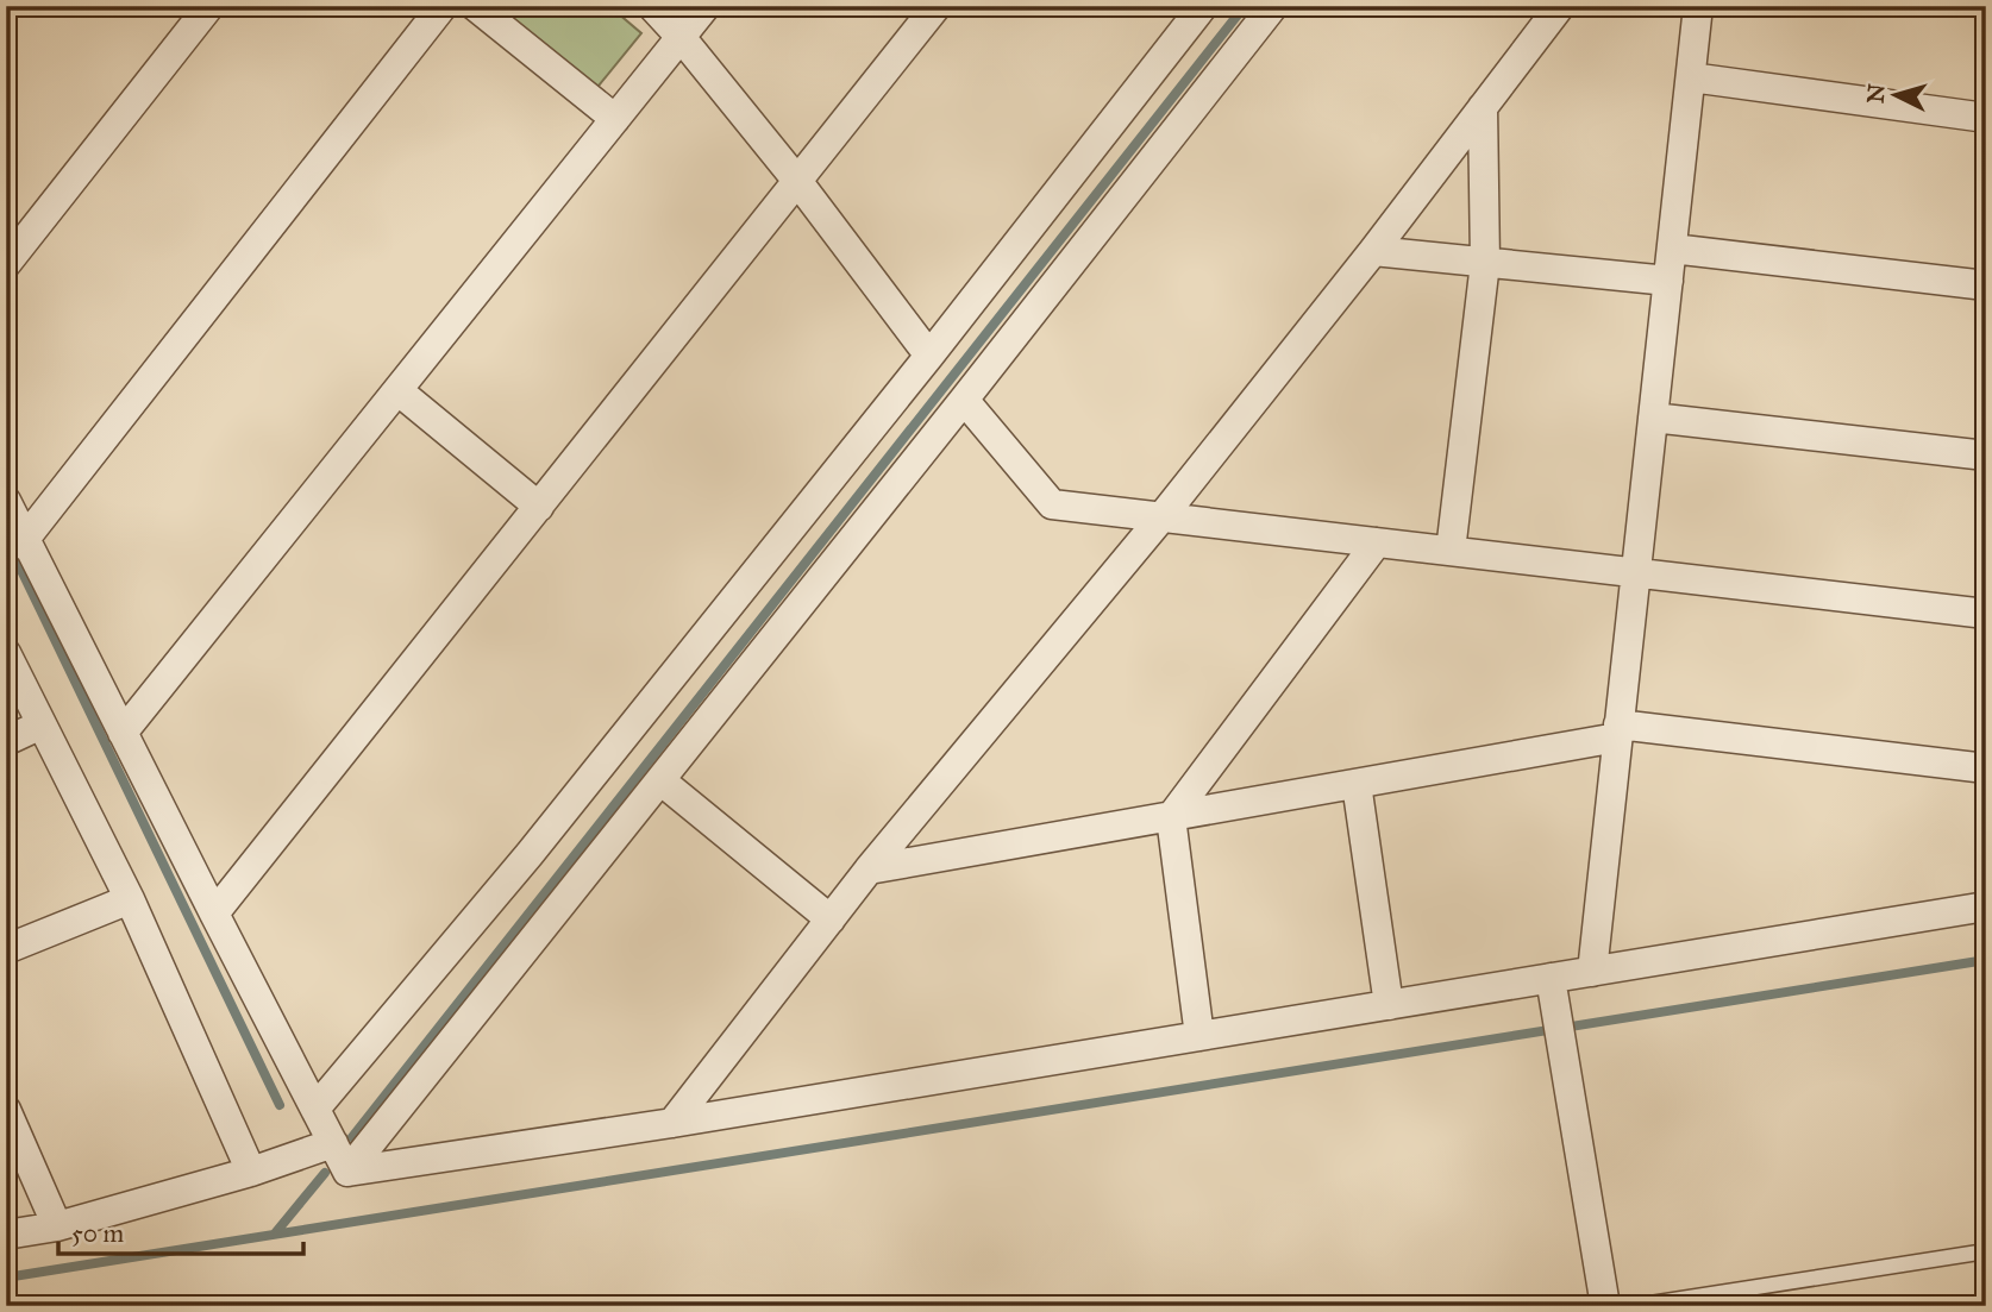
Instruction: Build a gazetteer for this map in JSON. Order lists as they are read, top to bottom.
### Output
{
  "scale_bar": "50 m",
  "north": "left"
}
